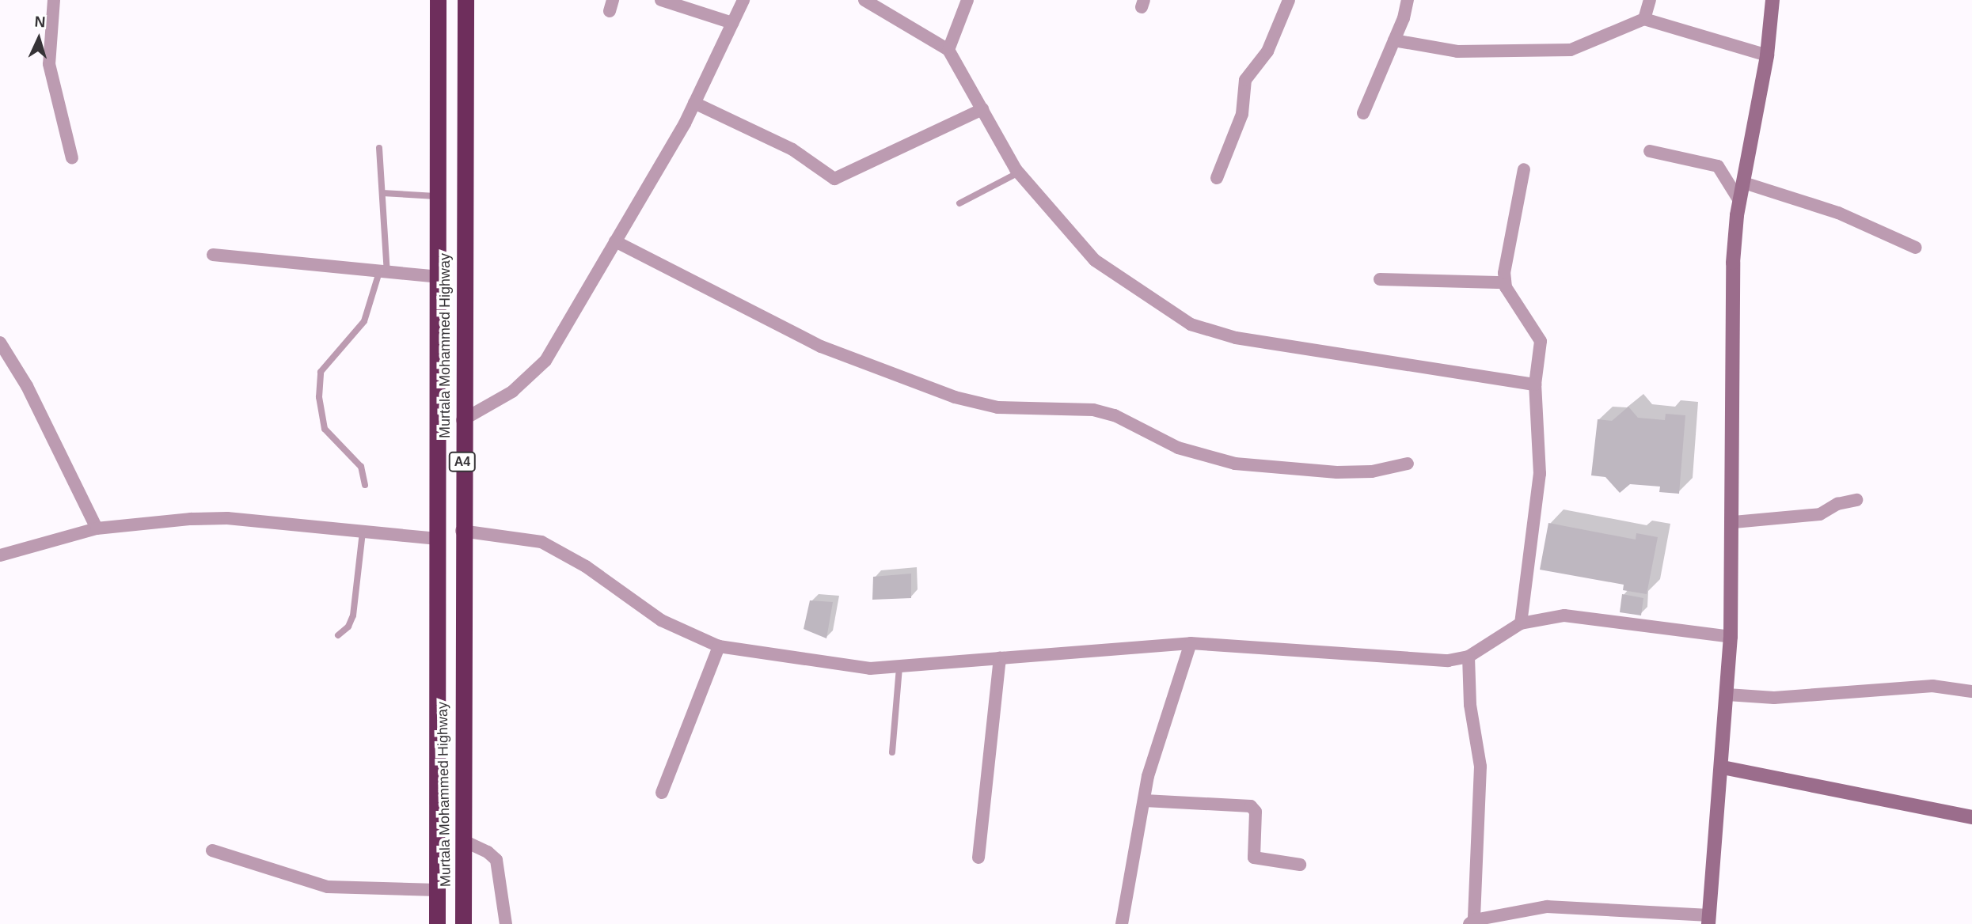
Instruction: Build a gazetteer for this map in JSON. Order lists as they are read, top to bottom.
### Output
{
  "streets": {
    "highway": ["Murtala Mohammed Highway", "A4"]
  },
  "north": "top"
}
